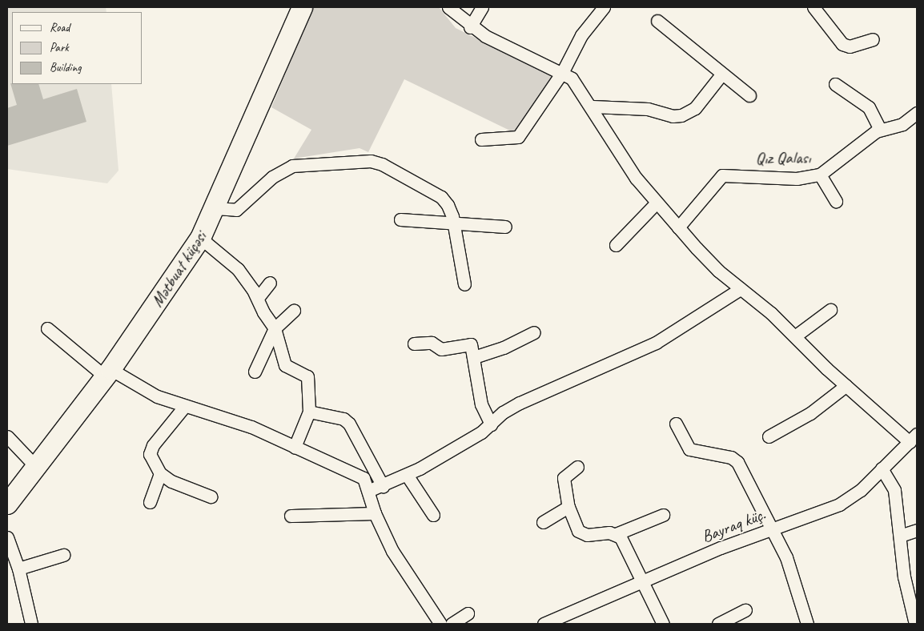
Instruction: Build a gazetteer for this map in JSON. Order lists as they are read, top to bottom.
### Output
{
  "streets": {
    "main road": ["Mətbuat küçəsi"],
    "street": ["Qız Qalası", "Bayraq küç."]
  },
  "legend": ["Road", "Park", "Building"]
}
